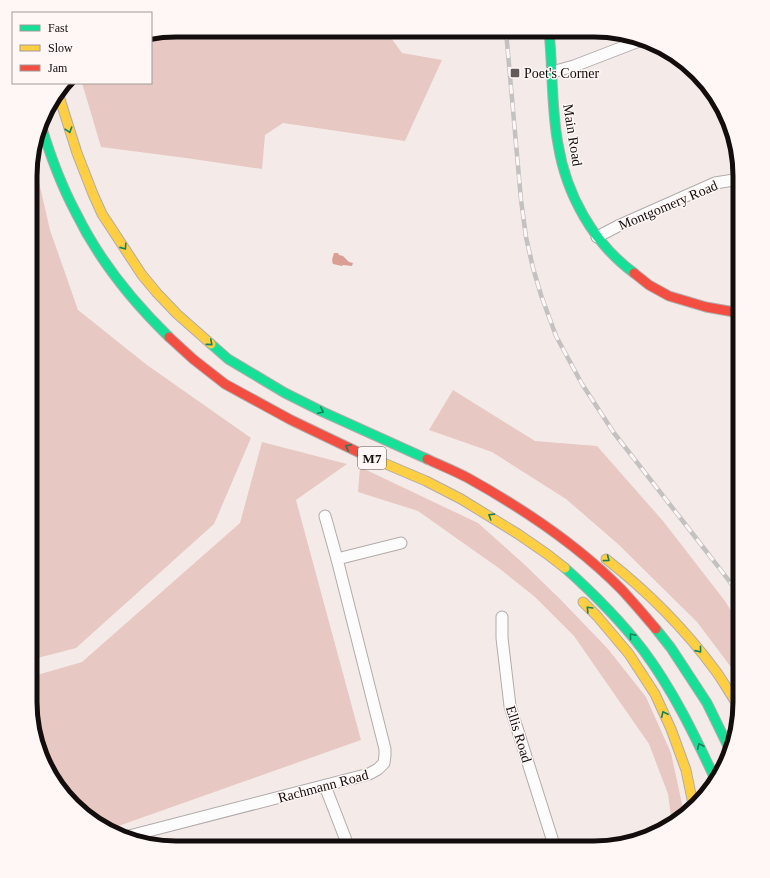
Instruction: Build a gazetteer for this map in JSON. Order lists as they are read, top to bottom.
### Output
{
  "streets": {
    "main road": ["Main Road", "M7"],
    "street": ["Montgomery Road", "Ellis Road", "Rachmann Road"]
  },
  "crossings": [
    ["Main Road", "Montgomery Road"]
  ],
  "places": {
    "transit": ["Poet's Corner"]
  },
  "legend": ["Fast", "Slow", "Jam"]
}
